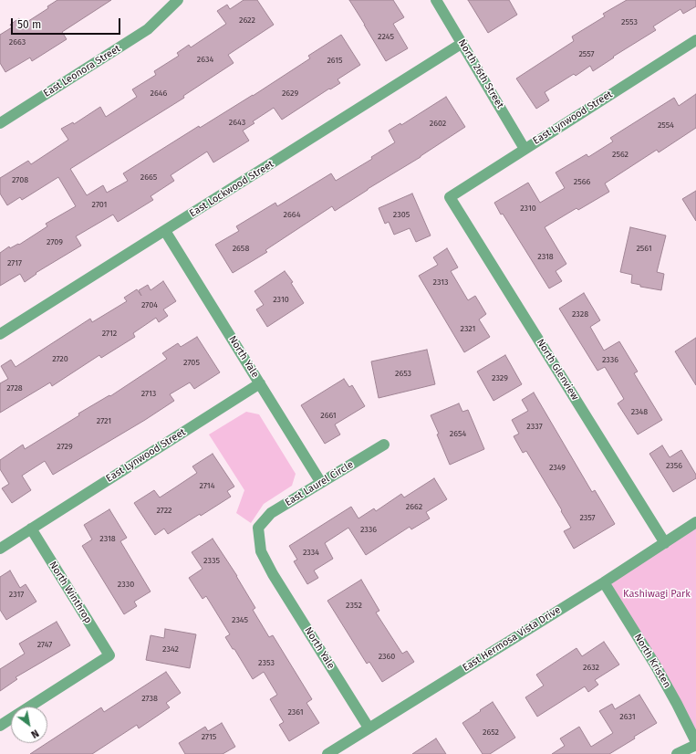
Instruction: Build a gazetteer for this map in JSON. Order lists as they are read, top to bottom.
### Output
{
  "streets": {
    "street": [
      "East Leonora Street",
      "North 26th Street",
      "East Lynwood Street",
      "East Lockwood Street",
      "North Yale",
      "North Glenview",
      "East Laurel Circle",
      "North Winthrop",
      "East Hermosa Vista Drive",
      "North Kristen"
    ]
  },
  "crossings": [
    ["North 26th Street", "East Lynwood Street"],
    ["North 26th Street", "East Lockwood Street"],
    ["East Lynwood Street", "North Yale"],
    ["East Lynwood Street", "North Glenview"],
    ["East Lynwood Street", "North Winthrop"],
    ["East Lockwood Street", "North Yale"],
    ["North Yale", "East Laurel Circle"],
    ["North Yale", "East Hermosa Vista Drive"],
    ["North Glenview", "East Hermosa Vista Drive"],
    ["East Hermosa Vista Drive", "North Kristen"]
  ],
  "parks": ["Kashiwagi Park"],
  "house_numbers": [
    "2622",
    "2553",
    "2245",
    "2663",
    "2557",
    "2634",
    "2615",
    "2646",
    "2629",
    "2643",
    "2602",
    "2554",
    "2562",
    "2665",
    "2708",
    "2566",
    "2701",
    "2310",
    "2664",
    "2305",
    "2709",
    "2658",
    "2561",
    "2318",
    "2717",
    "2313",
    "2310",
    "2704",
    "2328",
    "2321",
    "2712",
    "2720",
    "2336",
    "2705",
    "2653",
    "2329",
    "2728",
    "2713",
    "2348",
    "2661",
    "2721",
    "2337",
    "2654",
    "2729",
    "2356",
    "2349",
    "2714",
    "2662",
    "2722",
    "2357",
    "2336",
    "2318",
    "2334",
    "2335",
    "2330",
    "2317",
    "2352",
    "2345",
    "2747",
    "2342",
    "2360",
    "2353",
    "2632",
    "2738",
    "2361",
    "2631",
    "2652",
    "2715"
  ],
  "scale_bar": "50 m",
  "north": "bottom right"
}
